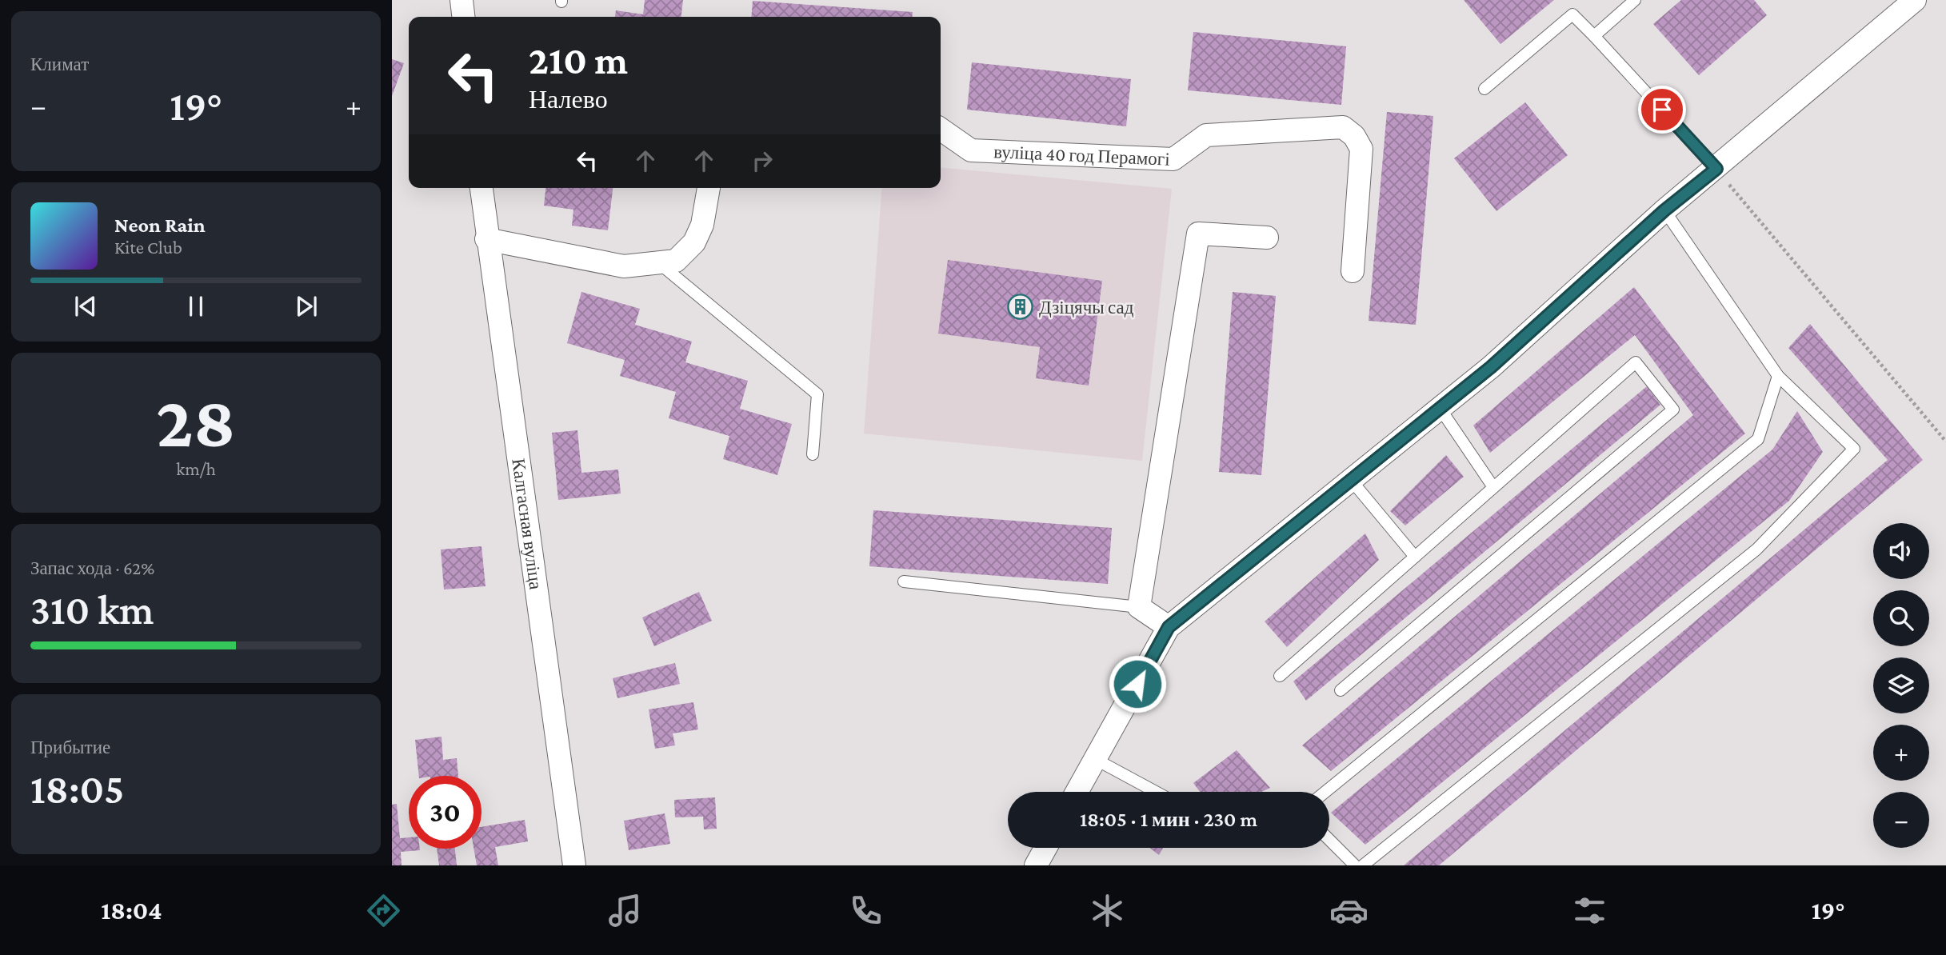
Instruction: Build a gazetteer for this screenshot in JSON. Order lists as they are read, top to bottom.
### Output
{
  "streets": {
    "street": ["вуліца 40 год Перамогі", "Калгасная вуліца"]
  },
  "places": {
    "building": ["Дзіцячы сад"]
  },
  "page": {
    "tile": [
      "Климат",
      ["28", "km/h"],
      ["Запас хода · 62%", "310 km"],
      ["Прибытие", "18:05"]
    ],
    "turn": ["210 m", "Налево"],
    "heat": ["−", "19°", "+"],
    "song": ["Neon Rain", "Kite Club"],
    "map_buttons": ["+", "−"],
    "limit": "30",
    "trip": "18:05 · 1 мин · 230 m",
    "tabs": ["18:04", "19°"]
  }
}
